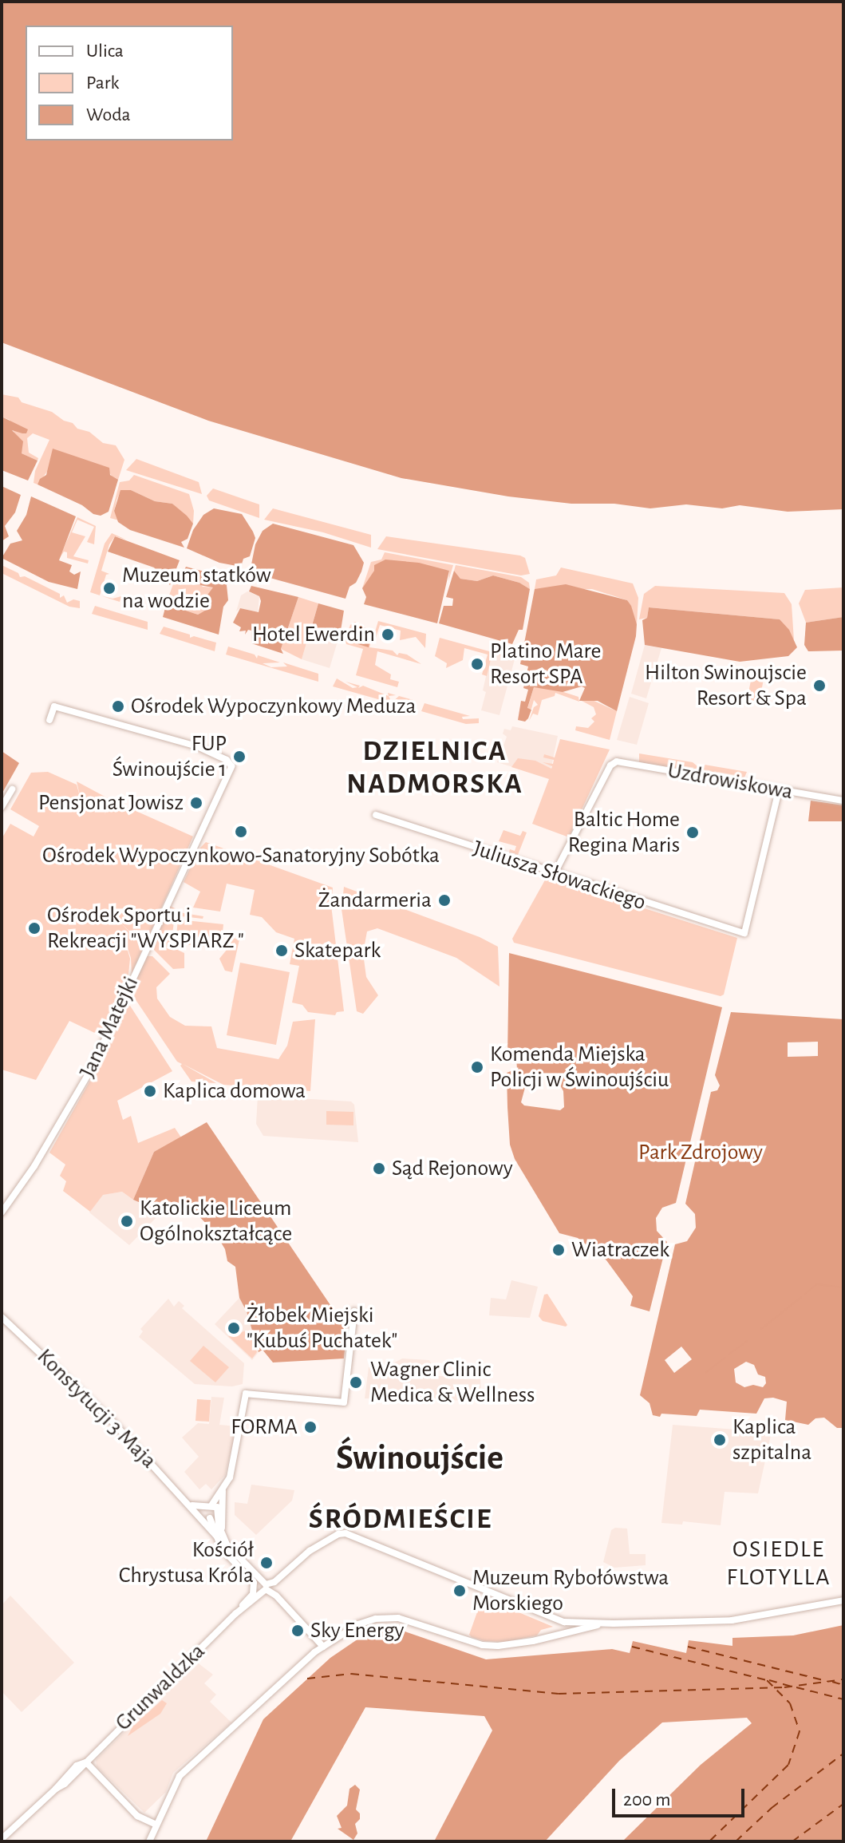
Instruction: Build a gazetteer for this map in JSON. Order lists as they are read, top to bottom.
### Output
{
  "streets": {
    "street": [
      "Uzdrowiskowa",
      "Juliusza Słowackiego",
      "Jana Matejki",
      "Konstytucji 3 Maja",
      "Grunwaldzka"
    ]
  },
  "crossings": [
    ["Uzdrowiskowa", "Juliusza Słowackiego"]
  ],
  "districts": [
    "DZIELNICA NADMORSKA",
    "Świnoujście",
    "ŚRÓDMIEŚCIE",
    "OSIEDLE FLOTYLLA"
  ],
  "parks": ["Park Zdrojowy"],
  "places": [
    "Muzeum statków na wodzie",
    "Hotel Ewerdin",
    "Platino Mare Resort SPA",
    "Hilton Swinoujscie Resort & Spa",
    "Ośrodek Wypoczynkowy Meduza",
    "FUP Świnoujście 1",
    "Pensjonat Jowisz",
    "Ośrodek Wypoczynkowo-Sanatoryjny Sobótka",
    "Baltic Home Regina Maris",
    "Żandarmeria",
    "Ośrodek Sportu i Rekreacji \"WYSPIARZ \"",
    "Skatepark",
    "Komenda Miejska Policji w Świnoujściu",
    "Kaplica domowa",
    "Sąd Rejonowy",
    "Katolickie Liceum Ogólnokształcące",
    "Wiatraczek",
    "Żłobek Miejski \"Kubuś Puchatek\"",
    "Wagner Clinic Medica & Wellness",
    "FORMA",
    "Kaplica szpitalna",
    "Kościół Chrystusa Króla",
    "Muzeum Rybołówstwa Morskiego",
    "Sky Energy"
  ],
  "legend": ["Ulica", "Park", "Woda"],
  "scale_bar": "200 m"
}
